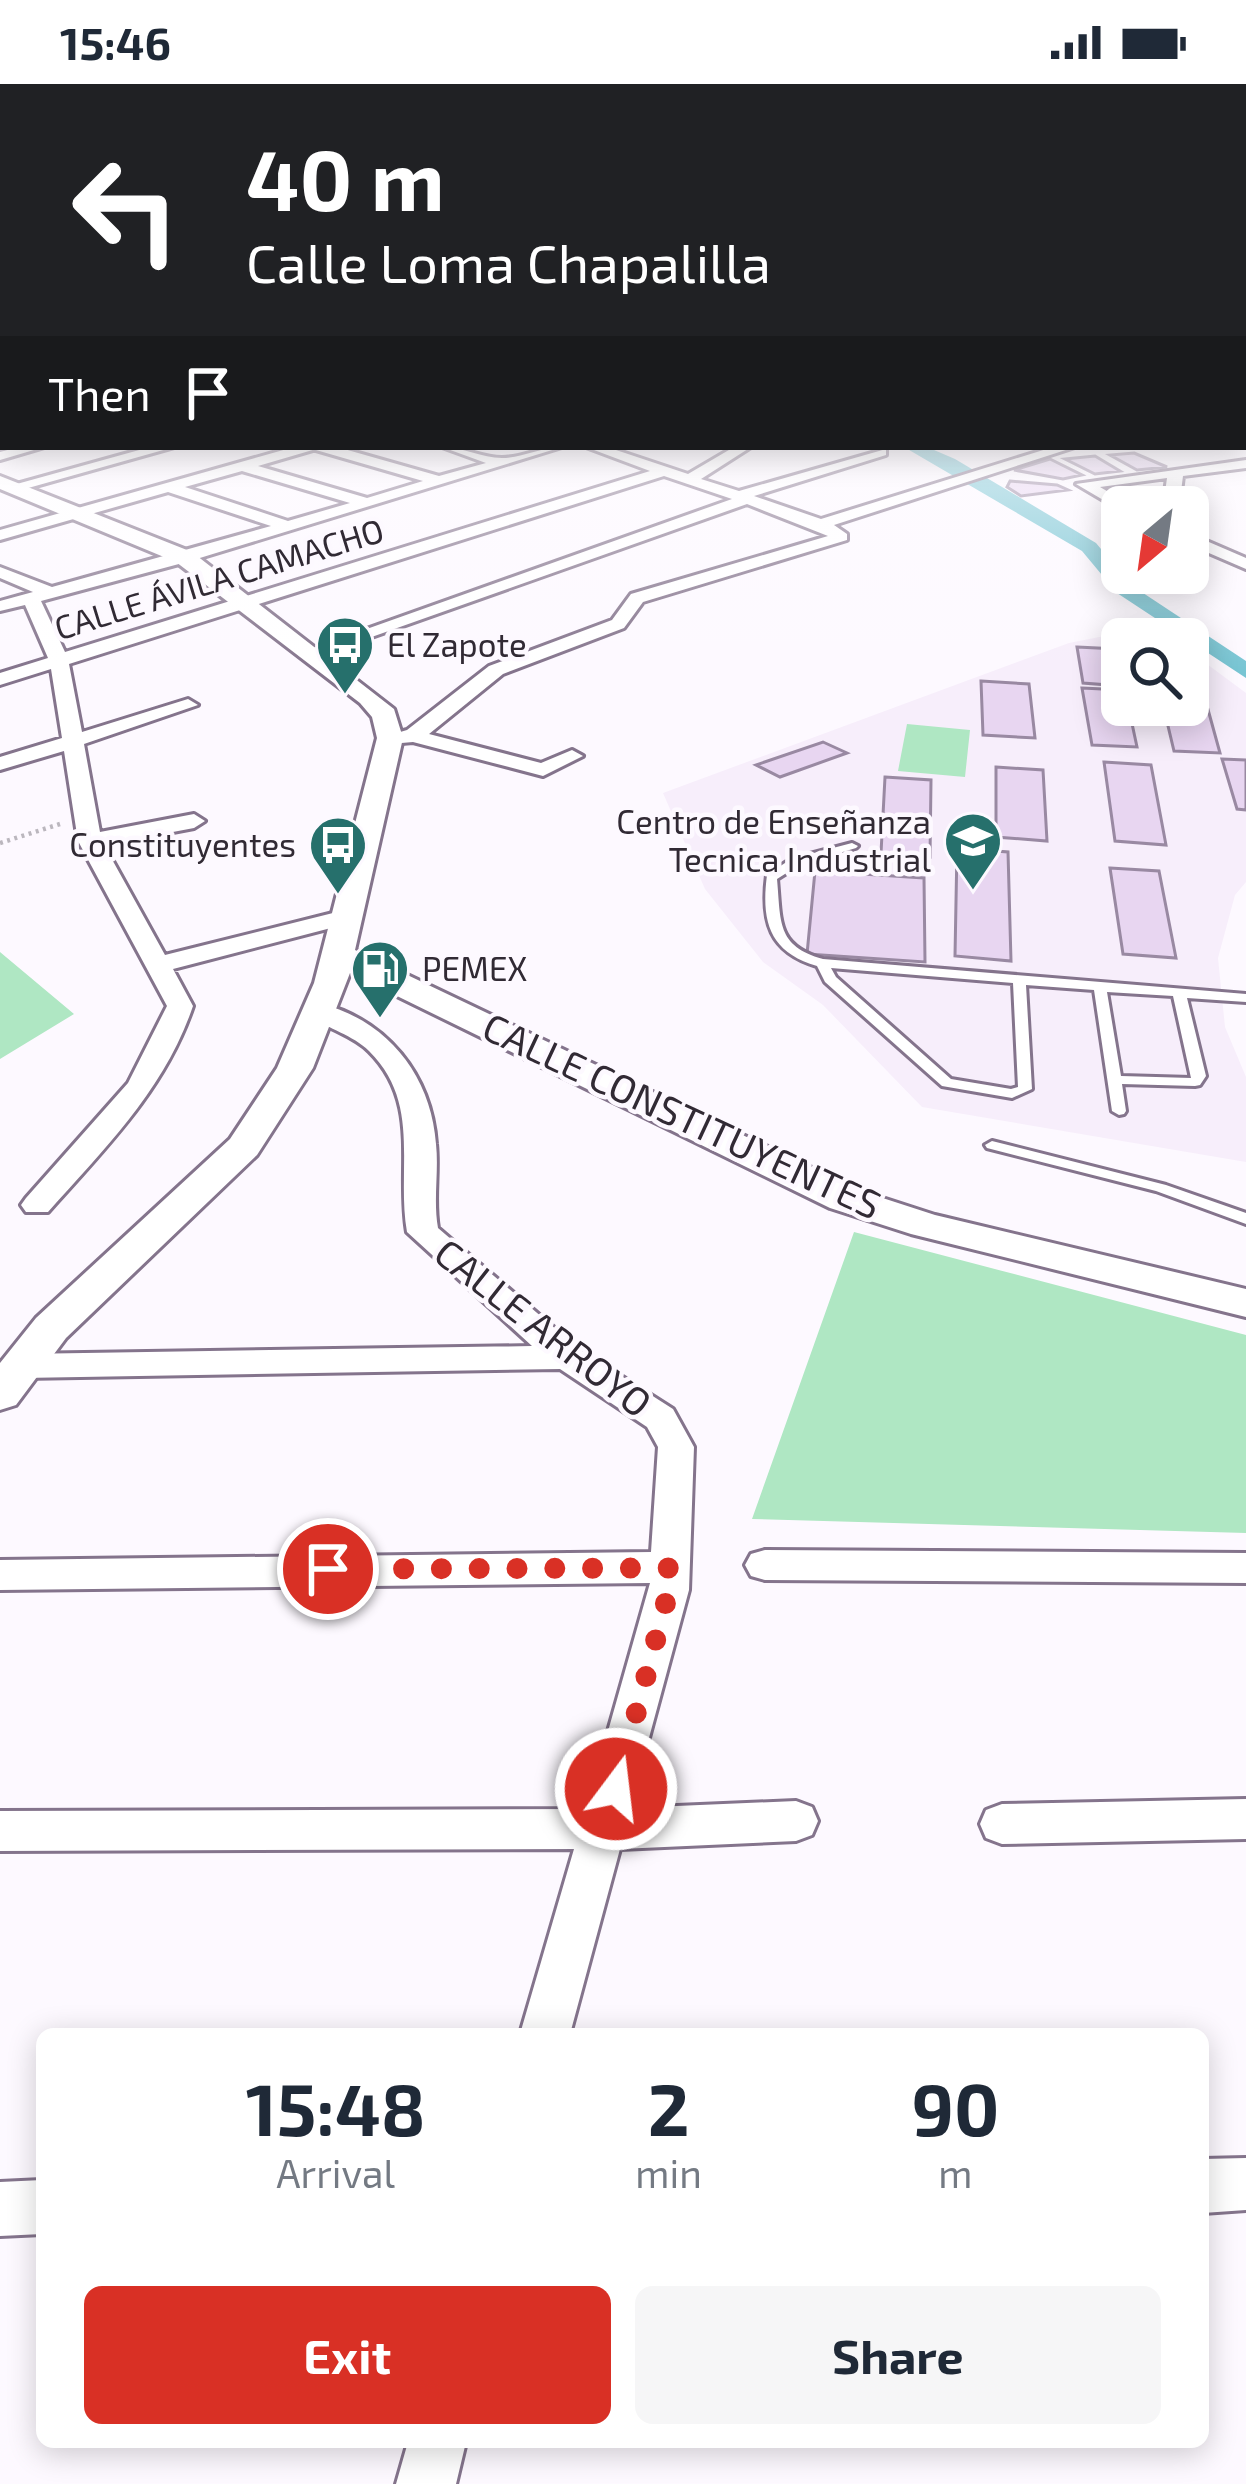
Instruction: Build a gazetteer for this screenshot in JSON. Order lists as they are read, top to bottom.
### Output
{
  "streets": {
    "street": ["CALLE ÁVILA CAMACHO", "CALLE CONSTITUYENTES", "CALLE ARROYO"]
  },
  "crossings": [
    ["CALLE ÁVILA CAMACHO", "CALLE CONSTITUYENTES"]
  ],
  "places": {
    "bus stop": ["El Zapote", "Constituyentes"],
    "school or university": ["Centro de Enseñanza Tecnica Industrial"],
    "fuel station": ["PEMEX"]
  },
  "north": "bottom left",
  "page": {
    "status": "15:46",
    "turn": ["40 m", "Calle Loma Chapalilla"],
    "then": "Then",
    "eta": [
      "15:48",
      "Arrival",
      "2",
      "min",
      "90",
      "m"
    ],
    "buttons": ["Exit", "Share"]
  }
}
